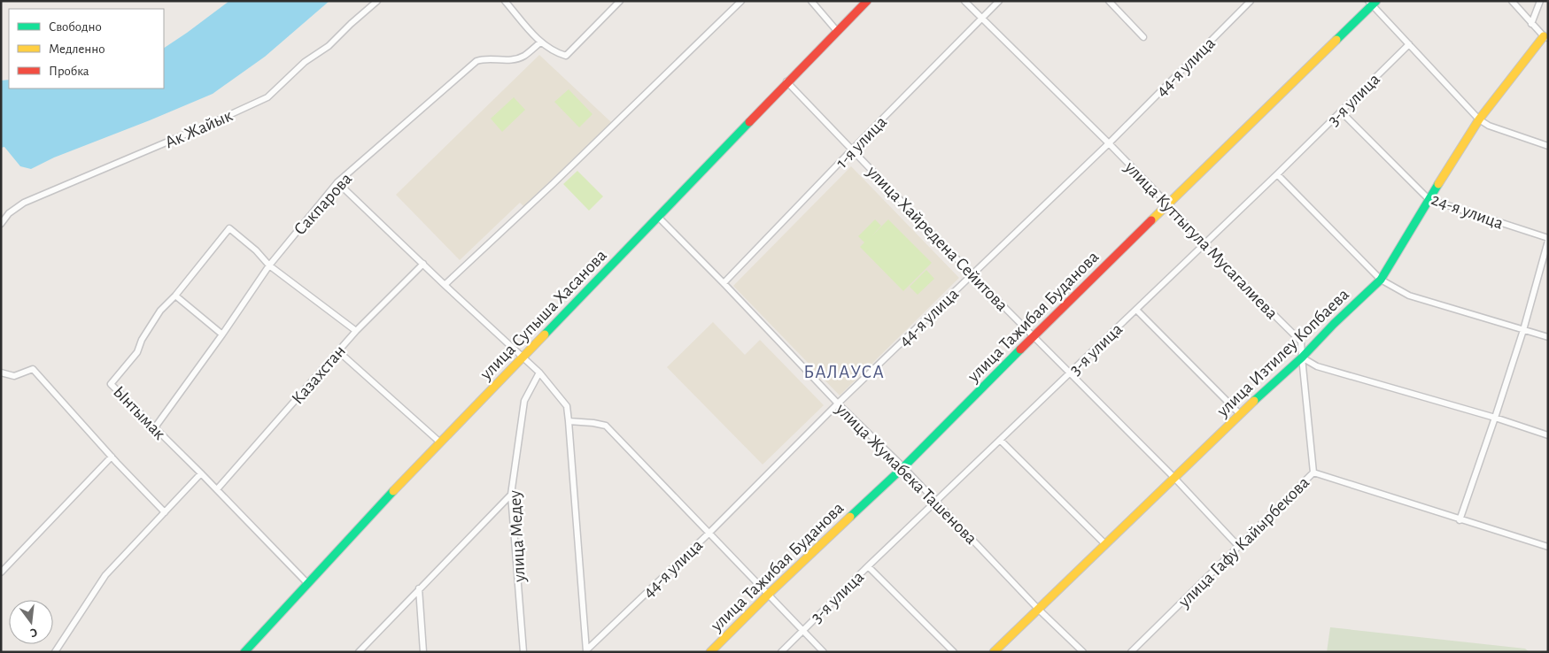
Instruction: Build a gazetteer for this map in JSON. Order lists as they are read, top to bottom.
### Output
{
  "streets": {
    "street": [
      "44-я улица",
      "3-я улица",
      "Ак Жайык",
      "1-я улица",
      "Сакпарова",
      "24-я улица",
      "улица Хайредена Сейитова",
      "улица Куттыгула Мусагалиева",
      "улица Супыша Хасанова",
      "улица Тажибая Буданова",
      "улица Изтилеу Копбаева",
      "Казахстан",
      "Ынтымак",
      "улица Жумабека Ташенова",
      "улица Медеу",
      "улица Гафу Кайырбекова"
    ]
  },
  "crossings": [
    ["44-я улица", "улица Хайредена Сейитова"],
    ["44-я улица", "улица Куттыгула Мусагалиева"],
    ["44-я улица", "улица Жумабека Ташенова"],
    ["3-я улица", "24-я улица"],
    ["3-я улица", "улица Хайредена Сейитова"],
    ["3-я улица", "улица Куттыгула Мусагалиева"],
    ["3-я улица", "улица Жумабека Ташенова"],
    ["1-я улица", "улица Хайредена Сейитова"],
    ["1-я улица", "улица Куттыгула Мусагалиева"],
    ["1-я улица", "улица Жумабека Ташенова"],
    ["Сакпарова", "Ынтымак"],
    ["24-я улица", "улица Изтилеу Копбаева"],
    ["улица Хайредена Сейитова", "улица Супыша Хасанова"],
    ["улица Хайредена Сейитова", "улица Тажибая Буданова"],
    ["улица Хайредена Сейитова", "улица Изтилеу Копбаева"],
    ["улица Хайредена Сейитова", "улица Гафу Кайырбекова"],
    ["улица Куттыгула Мусагалиева", "улица Тажибая Буданова"],
    ["улица Куттыгула Мусагалиева", "улица Изтилеу Копбаева"],
    ["улица Куттыгула Мусагалиева", "улица Гафу Кайырбекова"],
    ["улица Супыша Хасанова", "Ынтымак"],
    ["улица Супыша Хасанова", "улица Жумабека Ташенова"],
    ["улица Тажибая Буданова", "улица Жумабека Ташенова"],
    ["улица Изтилеу Копбаева", "улица Жумабека Ташенова"],
    ["Казахстан", "Ынтымак"]
  ],
  "districts": ["БАЛАУСА"],
  "legend": ["Свободно", "Медленно", "Пробка"],
  "north": "bottom"
}
